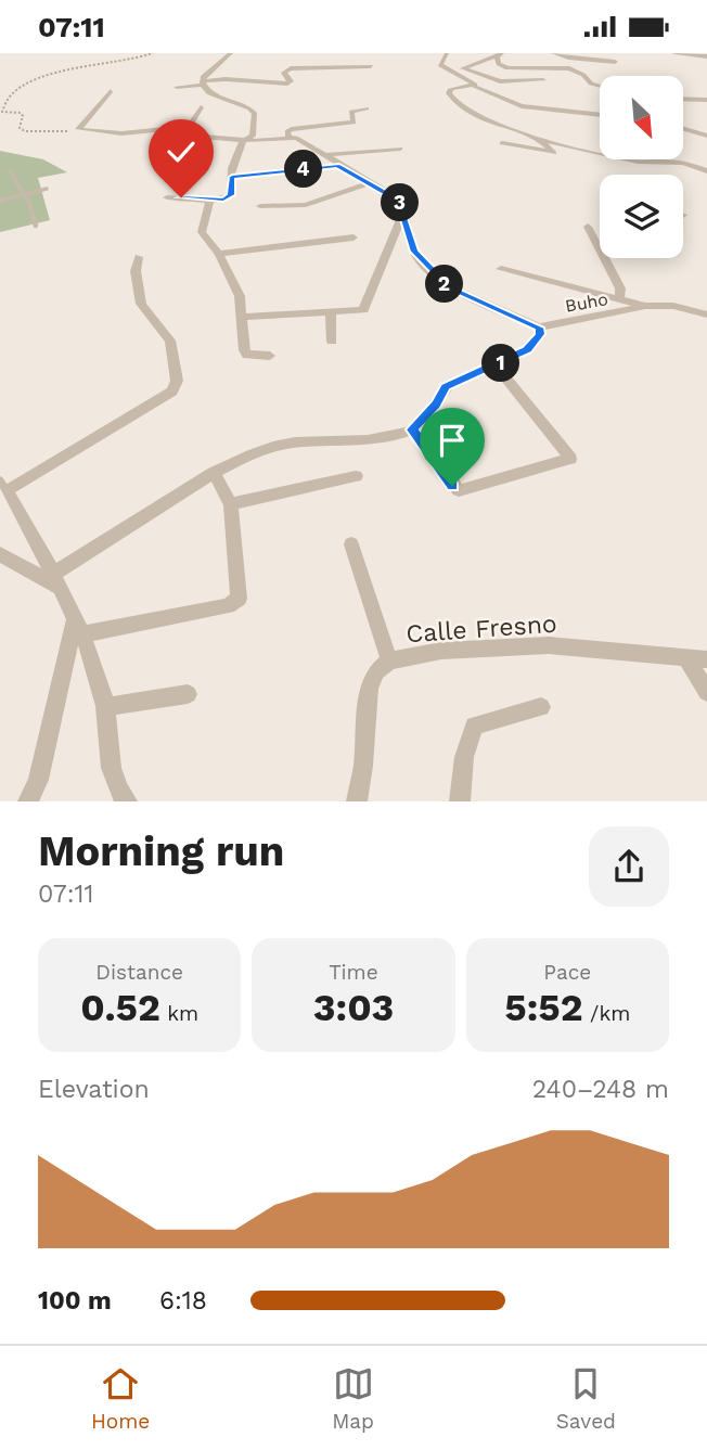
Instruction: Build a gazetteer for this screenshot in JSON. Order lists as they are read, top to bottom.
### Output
{
  "streets": {
    "street": ["Buho", "Calle Fresno"]
  },
  "north": "bottom right",
  "page": {
    "status": "07:11",
    "pins": [
      "4",
      "3",
      "2",
      "1"
    ],
    "heading": ["Morning run", "07:11"],
    "stats": [
      ["Distance", "0.52 km"],
      ["Time", "3:03"],
      ["Pace", "5:52 /km"]
    ],
    "chart": ["Elevation", "240–248 m"],
    "list": [
      {
        "name": "100 m",
        "note": "6:18"
      }
    ],
    "tabs": ["Home", "Map", "Saved"]
  }
}
